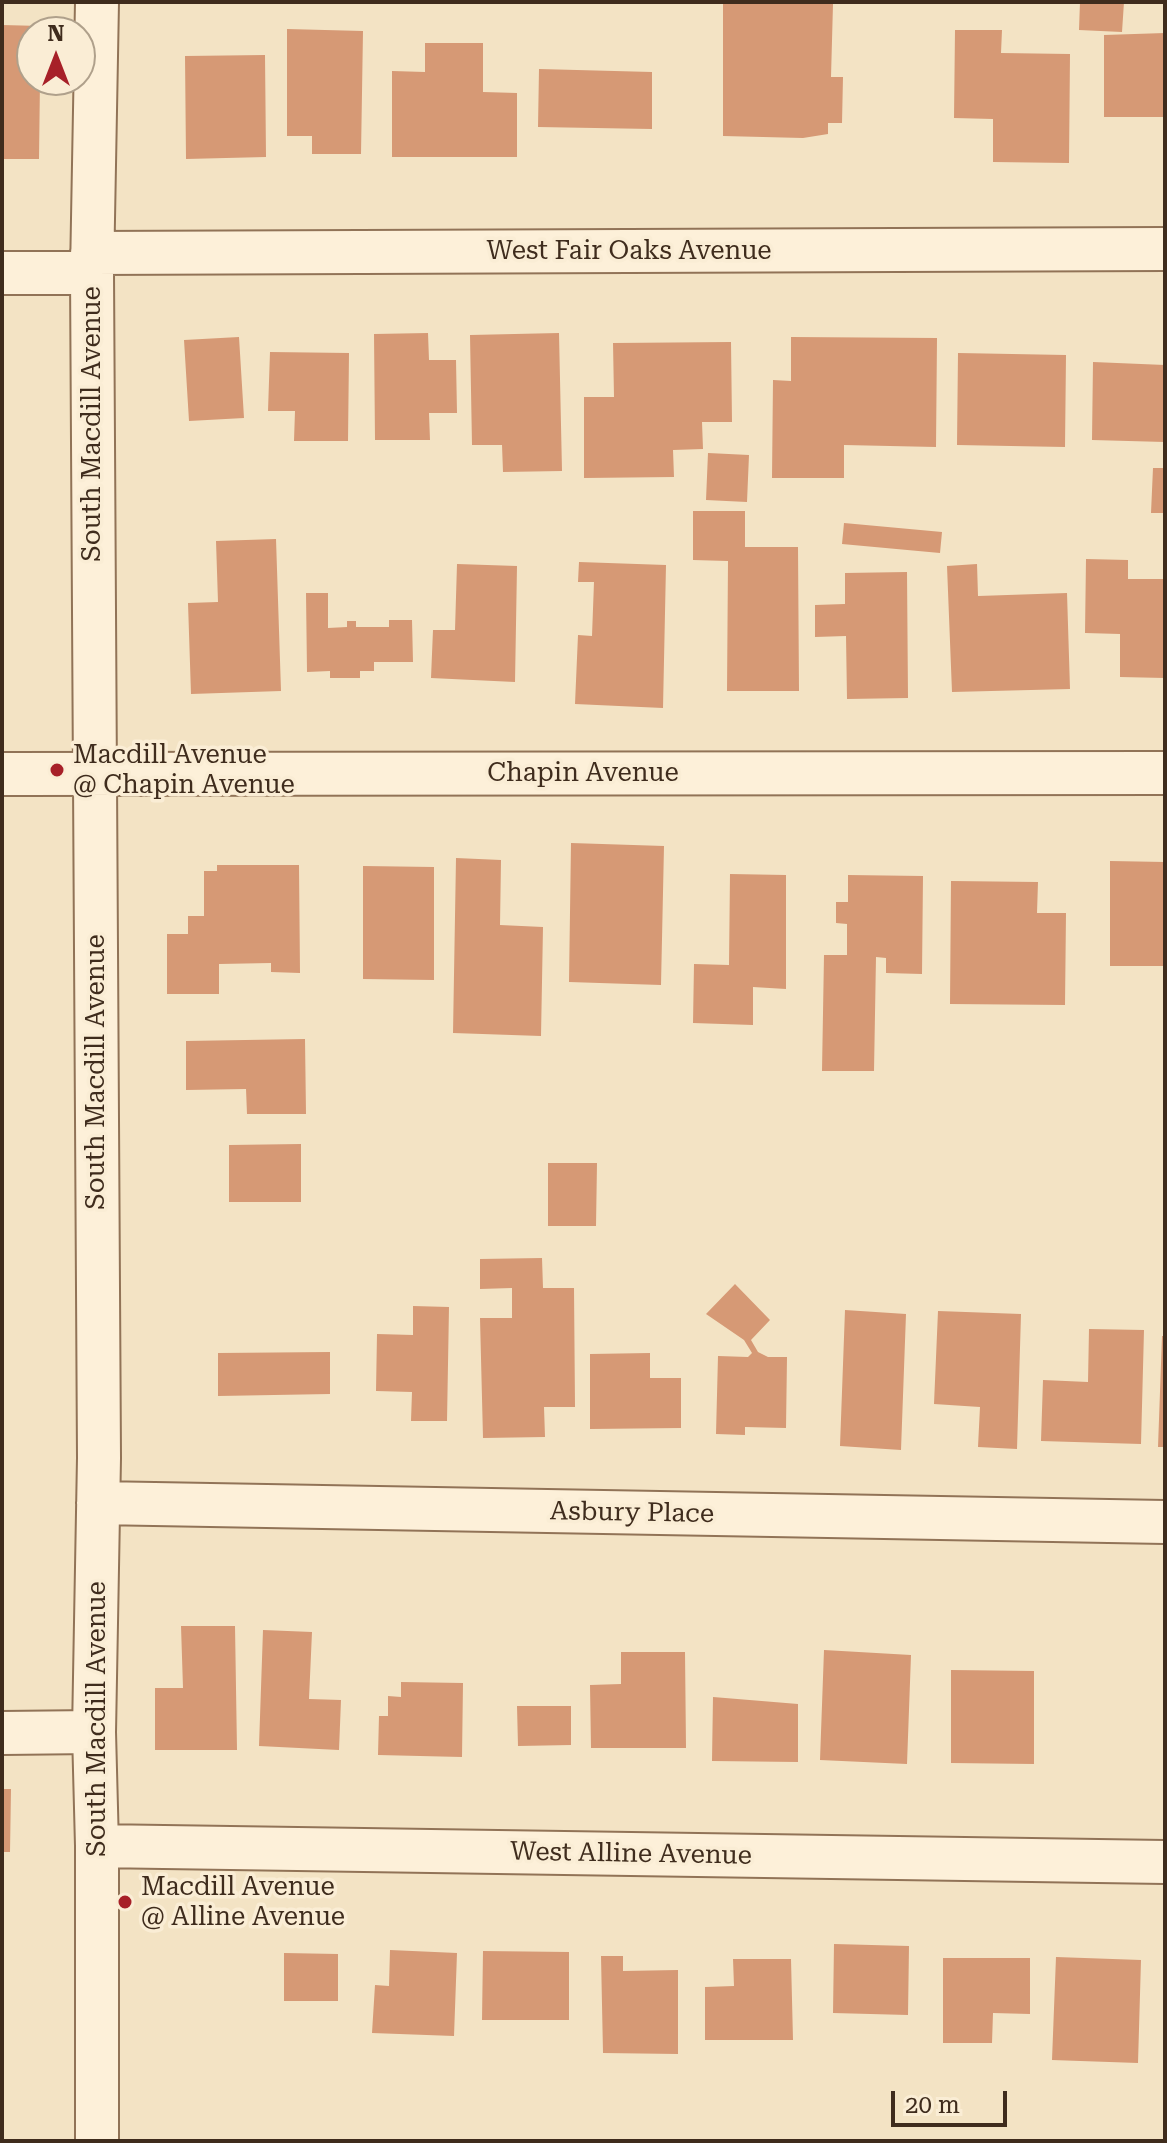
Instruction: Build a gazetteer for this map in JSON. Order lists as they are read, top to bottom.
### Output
{
  "streets": {
    "street": [
      "West Fair Oaks Avenue",
      "South Macdill Avenue",
      "Chapin Avenue",
      "Asbury Place",
      "West Alline Avenue"
    ]
  },
  "crossings": [
    ["West Fair Oaks Avenue", "South Macdill Avenue"],
    ["South Macdill Avenue", "Chapin Avenue"],
    ["South Macdill Avenue", "Asbury Place"],
    ["South Macdill Avenue", "West Alline Avenue"]
  ],
  "places": ["Macdill Avenue @ Chapin Avenue", "Macdill Avenue @ Alline Avenue"],
  "scale_bar": "20 m",
  "north": "top"
}
